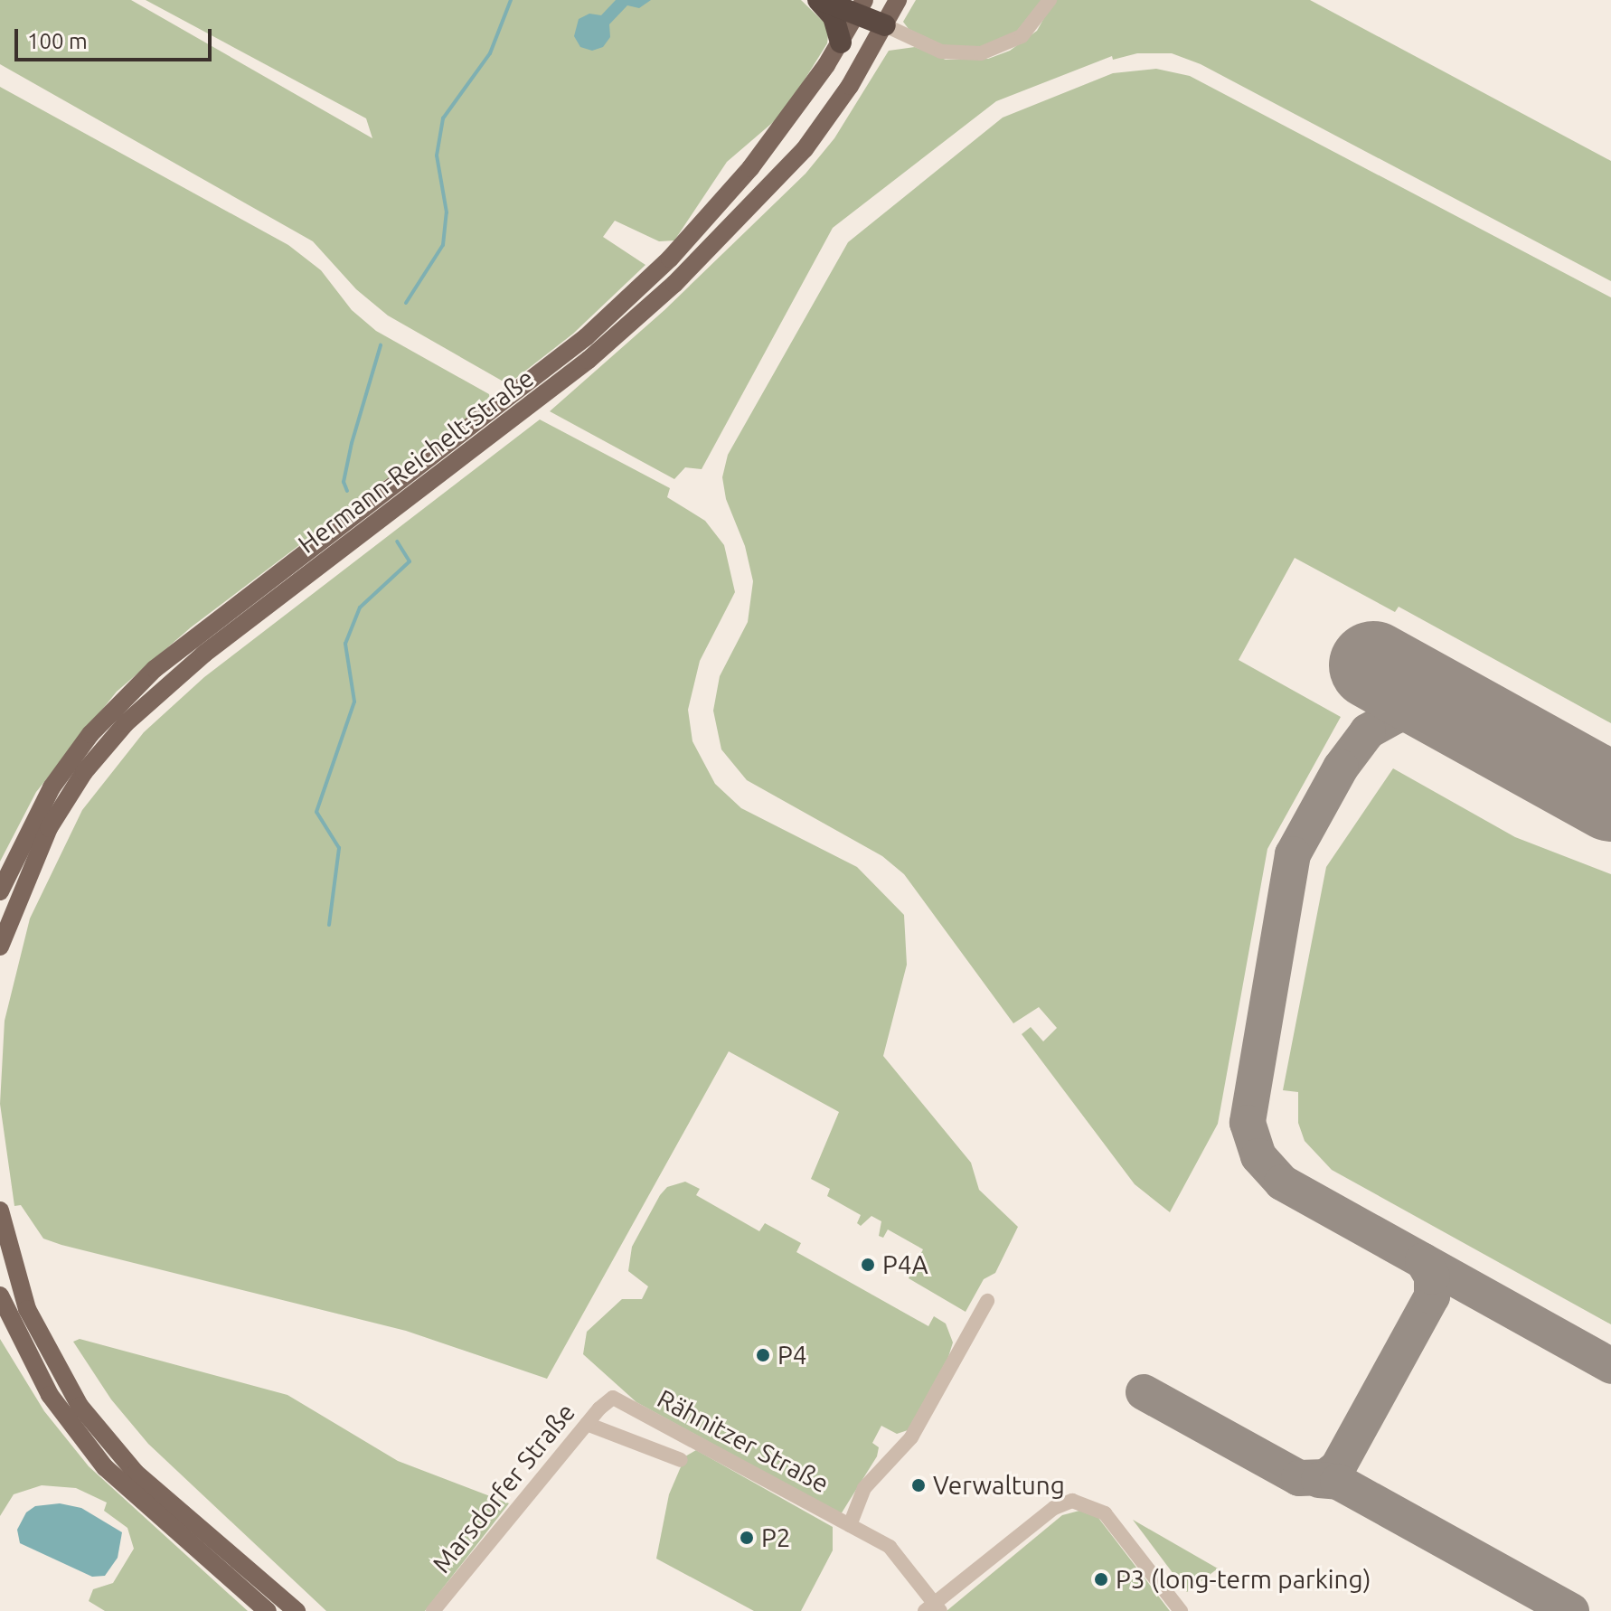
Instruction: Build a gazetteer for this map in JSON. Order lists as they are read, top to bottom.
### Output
{
  "streets": {
    "main road": ["Hermann-Reichelt-Straße"],
    "street": ["Rähnitzer Straße", "Marsdorfer Straße"]
  },
  "crossings": [
    ["Rähnitzer Straße", "Marsdorfer Straße"]
  ],
  "places": [
    "P4A",
    "P4",
    "Verwaltung",
    "P2",
    "P3 (long-term parking)"
  ],
  "scale_bar": "100 m"
}
